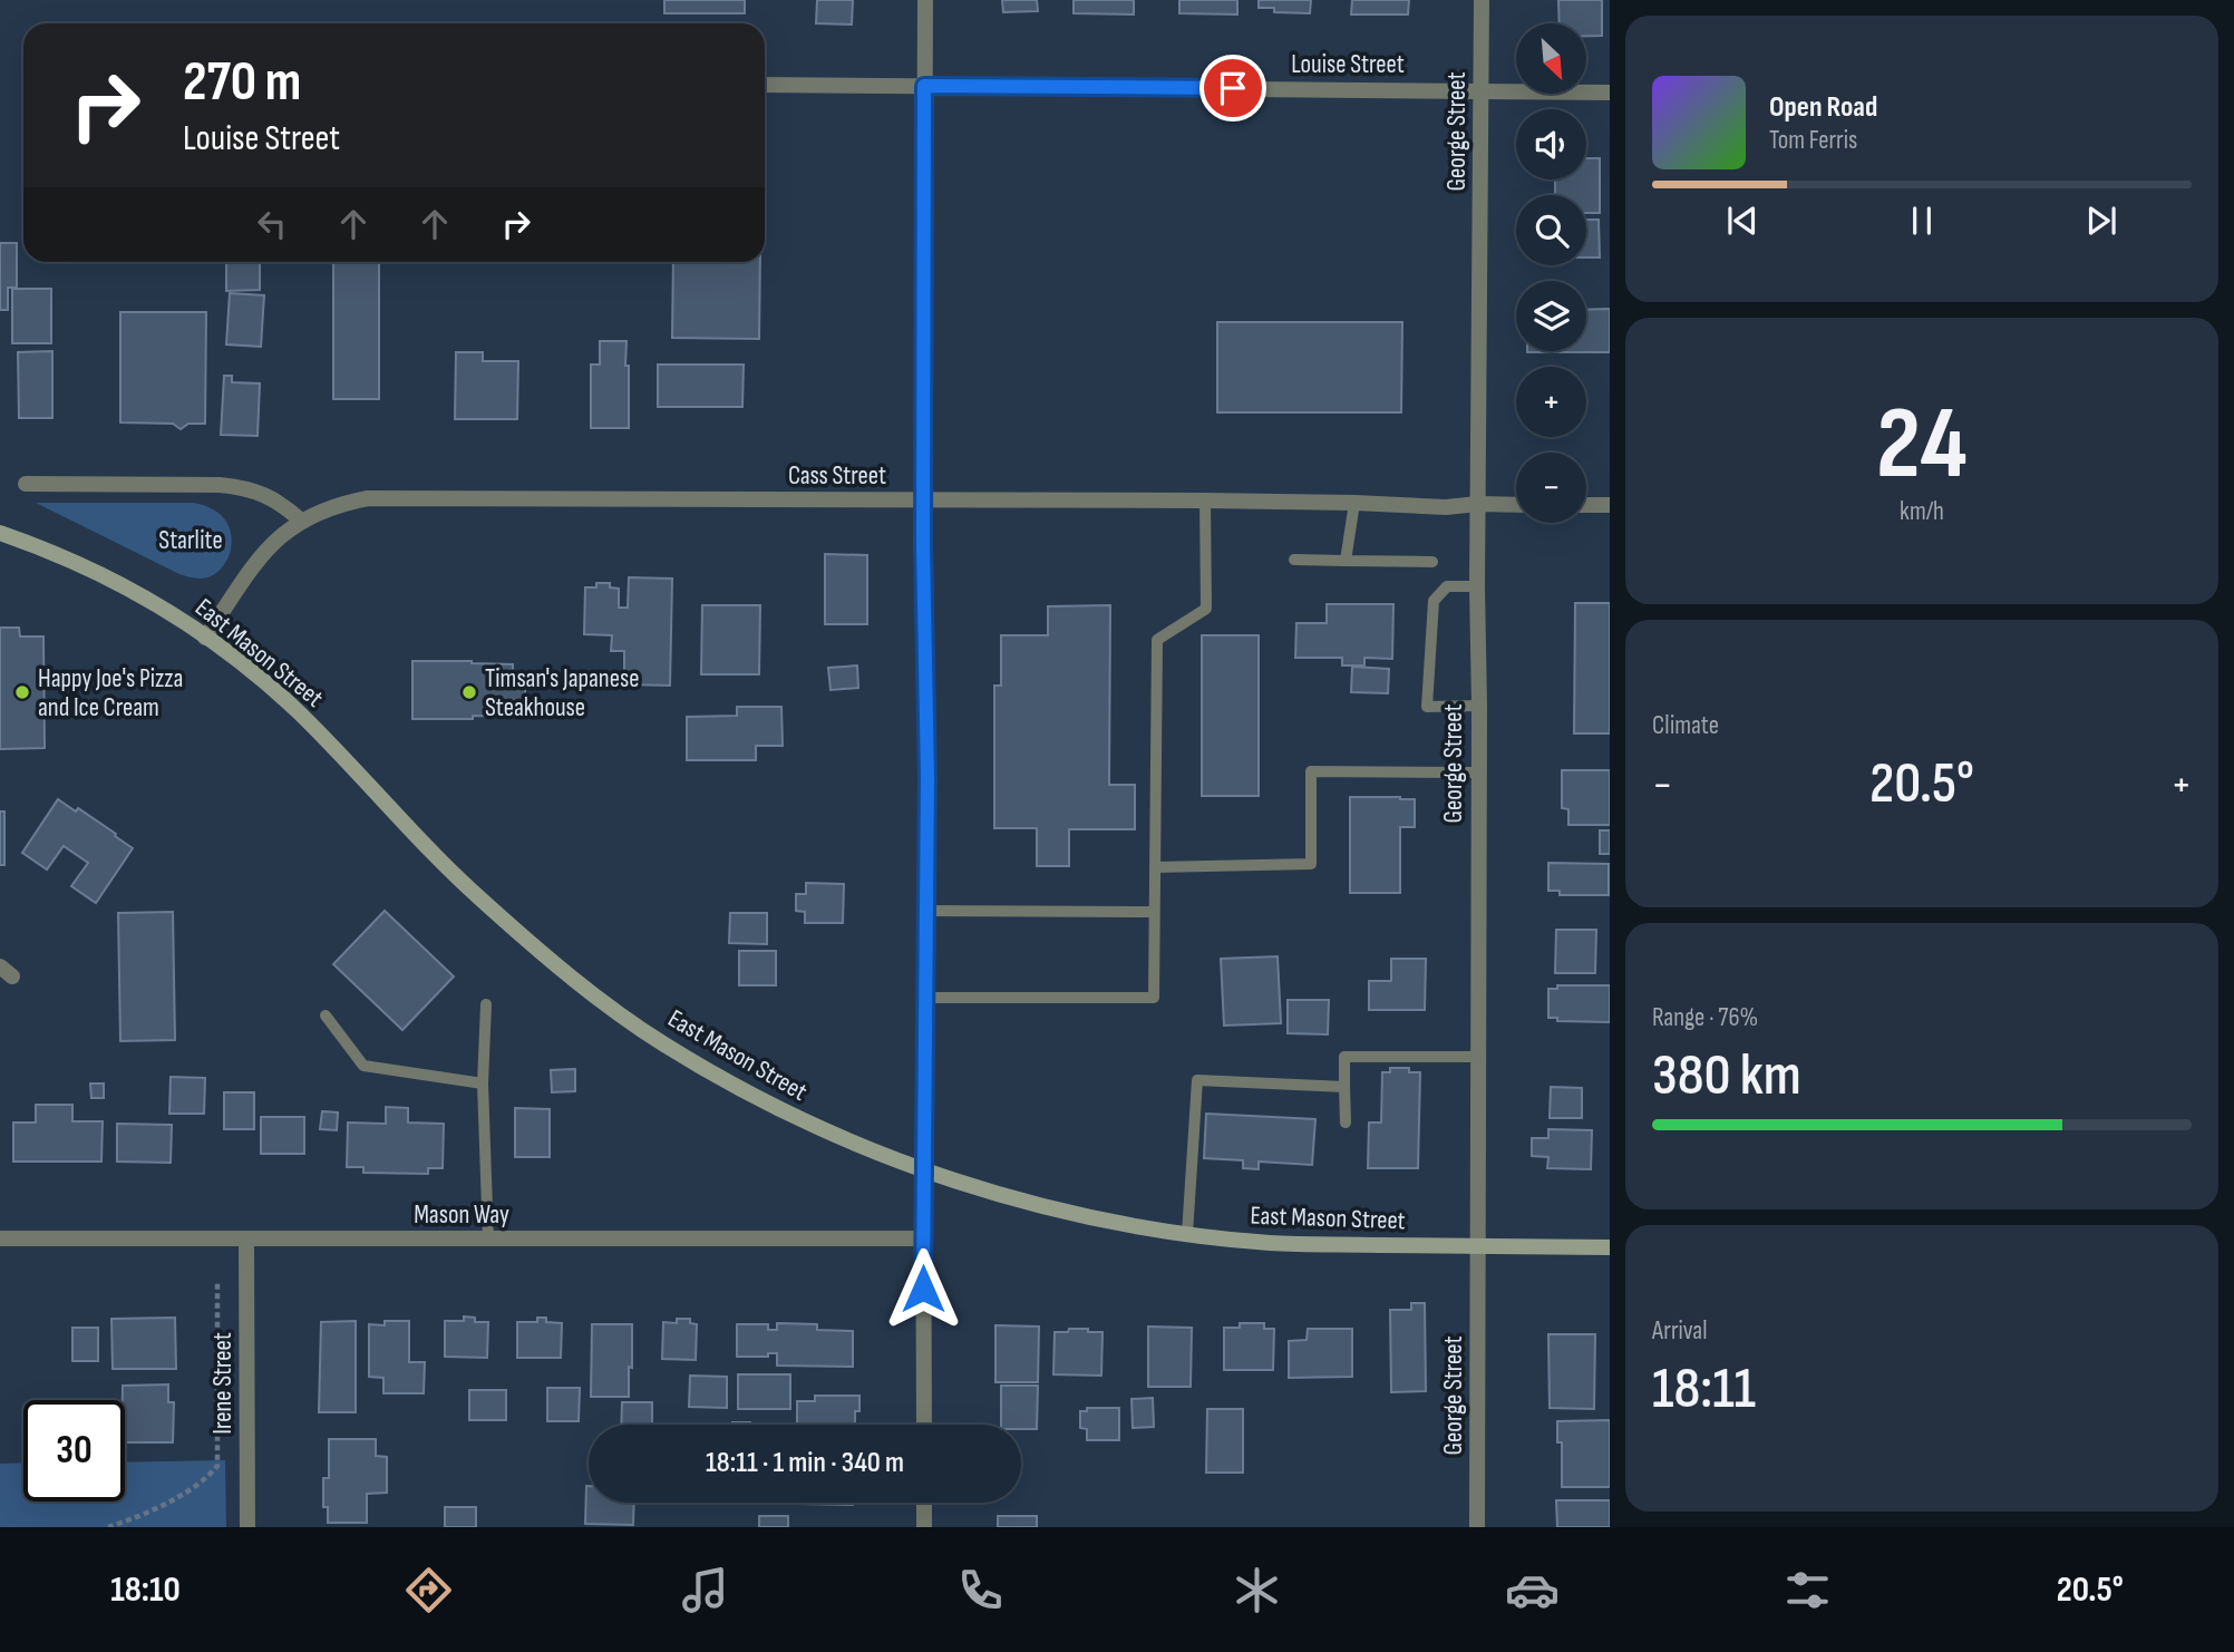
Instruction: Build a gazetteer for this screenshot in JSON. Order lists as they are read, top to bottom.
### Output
{
  "streets": {
    "main road": ["East Mason Street"],
    "street": [
      "Louise Street",
      "George Street",
      "Cass Street",
      "Mason Way",
      "Irene Street"
    ]
  },
  "crossings": [
    ["Louise Street", "George Street"],
    ["George Street", "Cass Street"],
    ["George Street", "East Mason Street"],
    ["Cass Street", "East Mason Street"],
    ["Mason Way", "Irene Street"]
  ],
  "parks": ["Starlite"],
  "places": ["Happy Joe's Pizza and Ice Cream", "Timsan's Japanese Steakhouse"],
  "north": "bottom right",
  "page": {
    "map_buttons": ["+", "−"],
    "turn": ["270 m", "Louise Street"],
    "song": ["Open Road", "Tom Ferris"],
    "tile": [
      ["24", "km/h"],
      "Climate",
      ["Range · 76%", "380 km"],
      ["Arrival", "18:11"]
    ],
    "heat": ["−", "20.5°", "+"],
    "limit": "30",
    "trip": "18:11 · 1 min · 340 m",
    "tabs": ["18:10", "20.5°"]
  }
}
